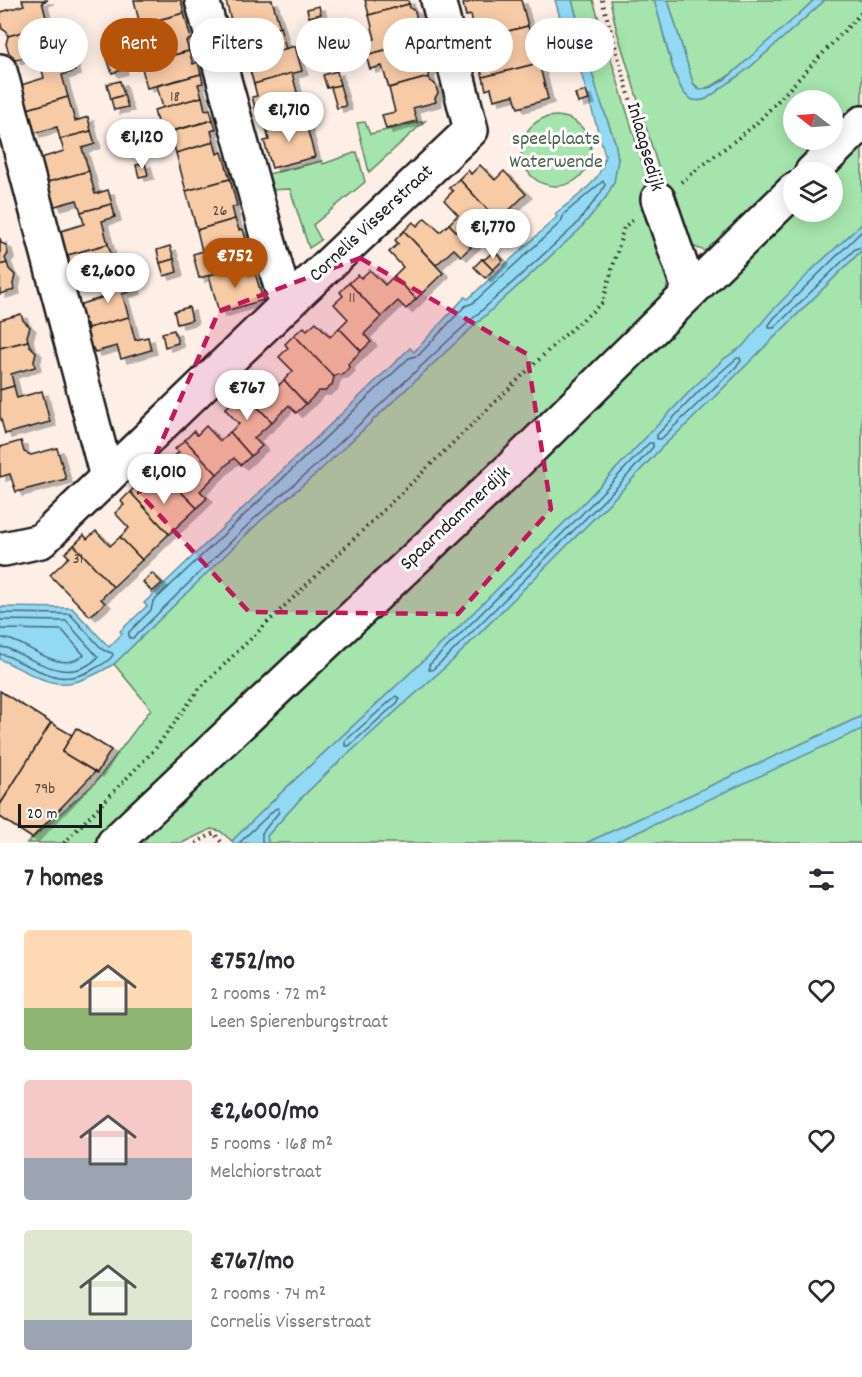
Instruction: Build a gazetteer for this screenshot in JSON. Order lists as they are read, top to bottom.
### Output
{
  "streets": {
    "street": ["Inlaagsedijk", "Cornelis Visserstraat", "Spaarndammerdijk"]
  },
  "crossings": [
    ["Inlaagsedijk", "Spaarndammerdijk"]
  ],
  "parks": ["speelplaats Waterwende"],
  "house_numbers": [
    "18",
    "26",
    "11",
    "31",
    "79b"
  ],
  "scale_bar": "20 m",
  "north": "left",
  "page": {
    "chip": [
      "Buy",
      "Rent",
      "Filters",
      "New",
      "Apartment",
      "House"
    ],
    "price": [
      "€1,710",
      "€1,120",
      "€1,770",
      "€752",
      "€2,600",
      "€767",
      "€1,010"
    ],
    "scale": "20 m",
    "heading": "7 homes",
    "list": [
      {
        "name": "€752/mo",
        "note": "2 rooms · 72 m² · Leen Spierenburgstraat"
      },
      {
        "name": "€2,600/mo",
        "note": "5 rooms · 168 m² · Melchiorstraat"
      },
      {
        "name": "€767/mo",
        "note": "2 rooms · 74 m² · Cornelis Visserstraat"
      }
    ]
  }
}
